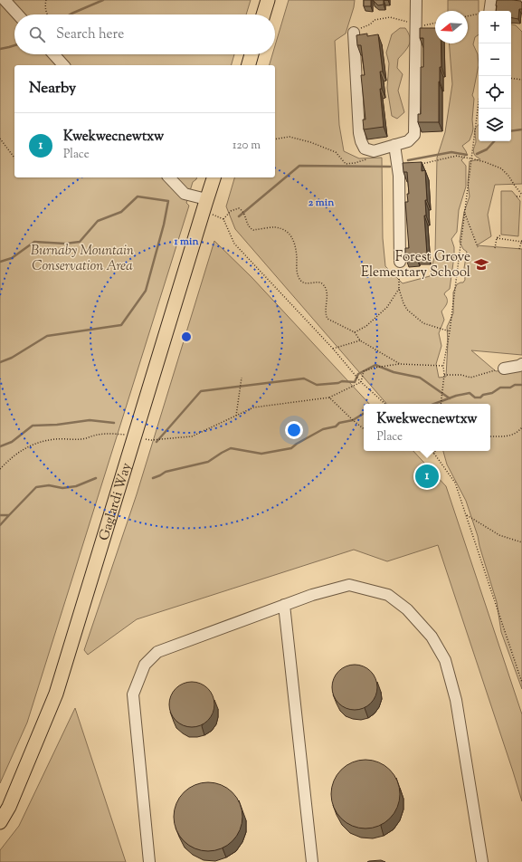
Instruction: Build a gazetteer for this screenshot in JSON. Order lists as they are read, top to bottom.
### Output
{
  "streets": {
    "main road": ["Gaglardi Way"]
  },
  "parks": ["Burnaby Mountain Conservation Area"],
  "places": {
    "school or university": ["Forest Grove Elementary School"]
  },
  "north": "left",
  "page": {
    "map_buttons": ["+", "−"],
    "search": "Search here",
    "heading": "Nearby",
    "list": [
      {
        "mark": "1",
        "name": "Kwekwecnewtxw",
        "note": "Place",
        "value": "120 m"
      }
    ],
    "popup": ["Kwekwecnewtxw", "Place"],
    "pins": "1"
  },
  "rings": ["2 min", "1 min"]
}
